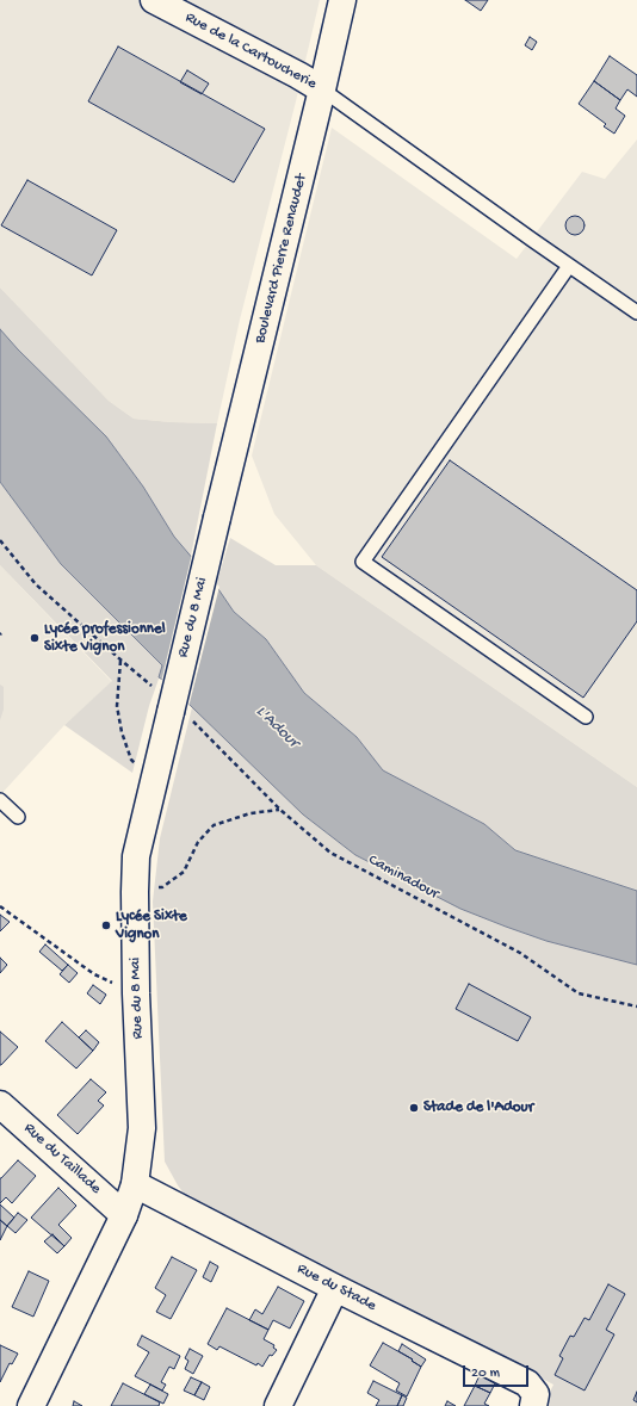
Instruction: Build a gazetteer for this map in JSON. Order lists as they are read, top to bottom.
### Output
{
  "streets": {
    "street": [
      "Rue de la Cartoucherie",
      "Boulevard Pierre Renaudet",
      "Rue du 8 Mai",
      "Rue du Taillade",
      "Rue du Stade"
    ],
    "path": ["Caminadour"]
  },
  "crossings": [
    ["Rue de la Cartoucherie", "Boulevard Pierre Renaudet"],
    ["Boulevard Pierre Renaudet", "Rue du 8 Mai"],
    ["Rue du 8 Mai", "Caminadour"],
    ["Rue du 8 Mai", "Rue du Taillade"],
    ["Rue du 8 Mai", "Rue du Stade"]
  ],
  "water": ["L'Adour"],
  "places": ["Lycée professionnel Sixte Vignon", "Lycée Sixte Vignon", "Stade de l'Adour"],
  "scale_bar": "20 m"
}
